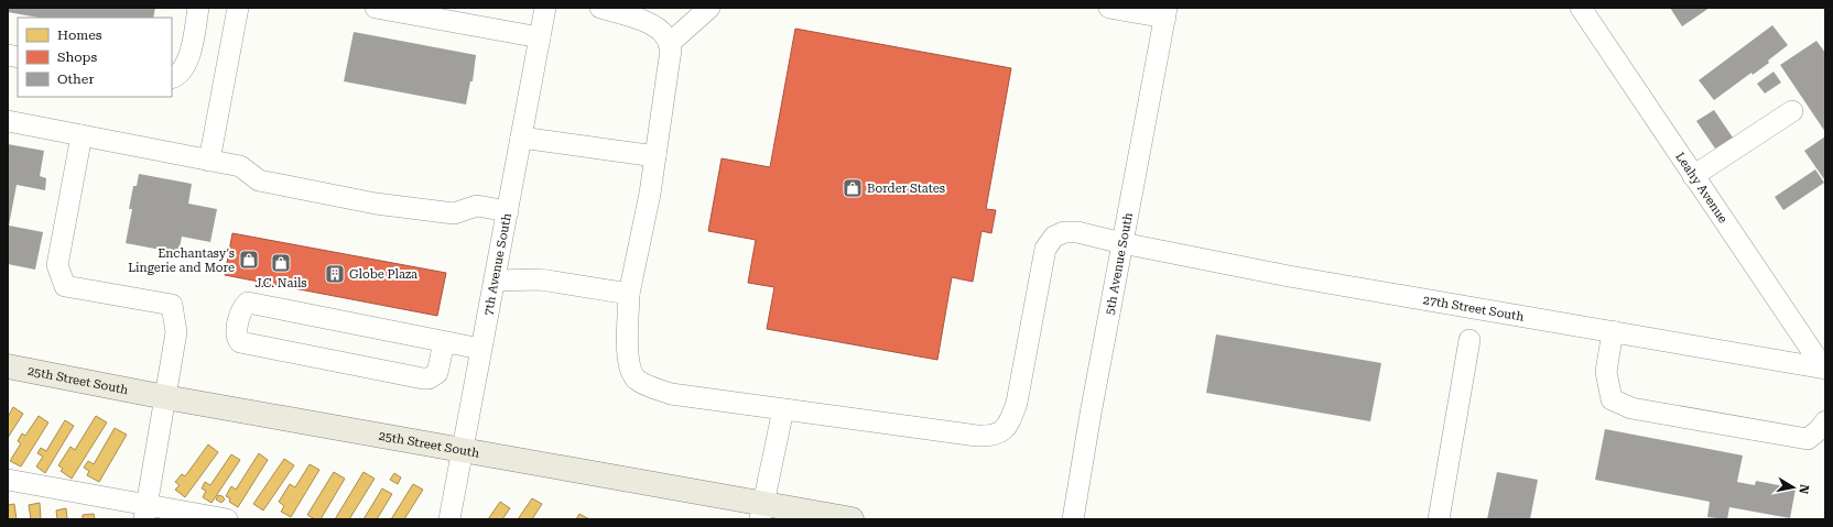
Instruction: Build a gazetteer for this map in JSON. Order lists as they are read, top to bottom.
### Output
{
  "streets": {
    "main road": ["25th Street South"],
    "street": [
      "Leahy Avenue",
      "5th Avenue South",
      "7th Avenue South",
      "27th Street South"
    ]
  },
  "crossings": [
    ["Leahy Avenue", "27th Street South"],
    ["5th Avenue South", "27th Street South"],
    ["7th Avenue South", "25th Street South"]
  ],
  "places": {
    "shop": ["Border States", "Enchantasy's Lingerie and More", "J.C. Nails"],
    "building": ["Globe Plaza"]
  },
  "legend": ["Homes", "Shops", "Other"],
  "north": "right"
}
